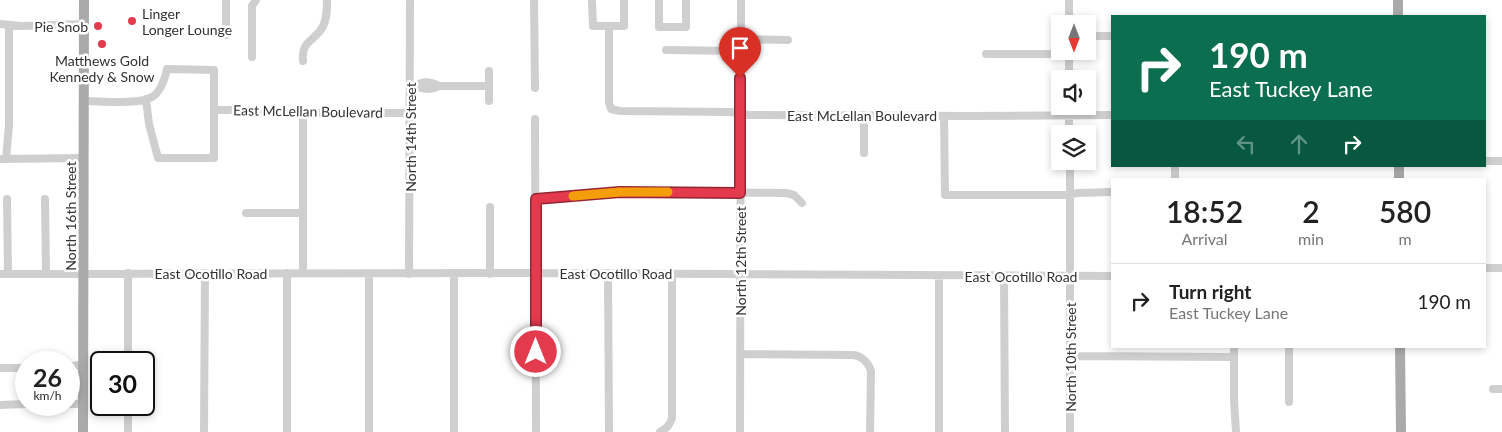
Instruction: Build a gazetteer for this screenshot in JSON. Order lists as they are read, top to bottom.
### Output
{
  "streets": {
    "main road": ["North 16th Street"],
    "street": [
      "East McLellan Boulevard",
      "North 14th Street",
      "North 12th Street",
      "East Ocotillo Road",
      "North 10th Street"
    ]
  },
  "crossings": [
    ["East McLellan Boulevard", "North 14th Street"],
    ["East McLellan Boulevard", "North 12th Street"],
    ["North 14th Street", "East Ocotillo Road"],
    ["North 16th Street", "East Ocotillo Road"],
    ["North 12th Street", "East Ocotillo Road"],
    ["East Ocotillo Road", "North 10th Street"]
  ],
  "places": ["Linger Longer Lounge", "Pie Snob", "Matthews Gold Kennedy & Snow"],
  "north": "bottom",
  "page": {
    "turn": ["190 m", "East Tuckey Lane"],
    "eta": [
      "18:52",
      "Arrival",
      "2",
      "min",
      "580",
      "m"
    ],
    "list": [
      {
        "name": "Turn right",
        "note": "East Tuckey Lane",
        "value": "190 m"
      }
    ],
    "speed": "26 km/h",
    "limit": "30"
  }
}
